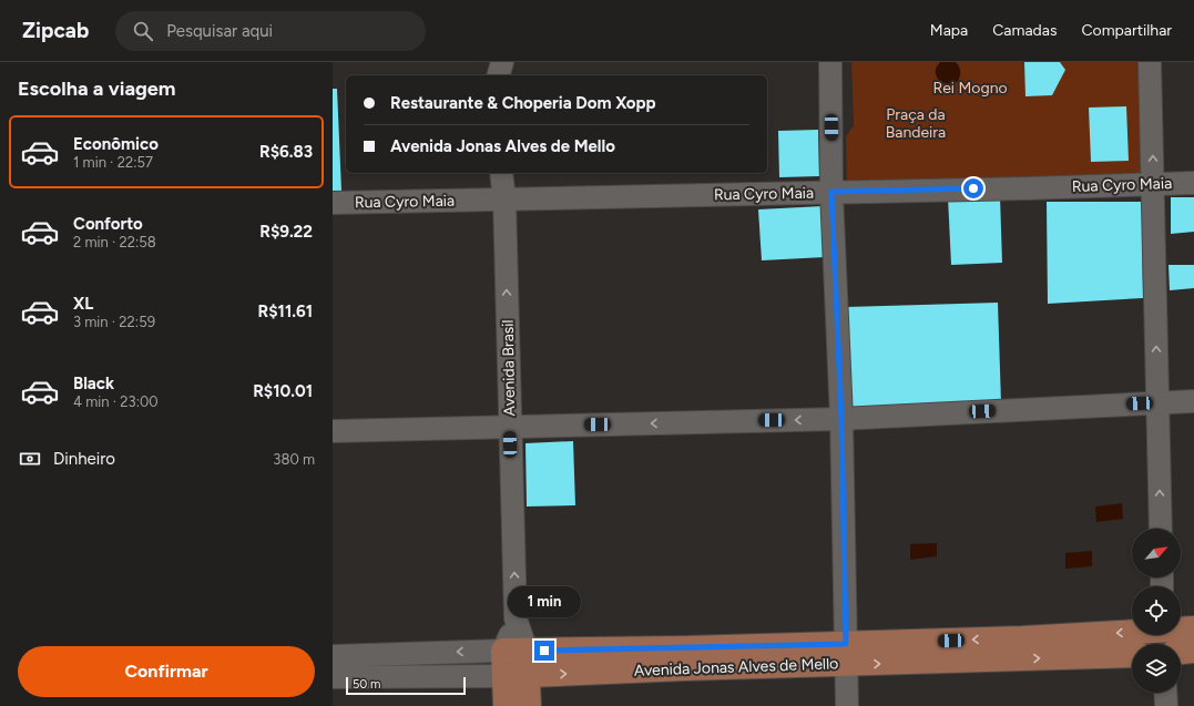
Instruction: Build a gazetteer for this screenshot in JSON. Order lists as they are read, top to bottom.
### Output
{
  "streets": {
    "main road": ["Avenida Brasil", "Avenida Jonas Alves de Mello"],
    "street": ["Rua Cyro Maia"]
  },
  "crossings": [
    ["Rua Cyro Maia", "Avenida Brasil"],
    ["Avenida Brasil", "Avenida Jonas Alves de Mello"]
  ],
  "one_way": ["Avenida Brasil"],
  "parks": ["Rei Mogno", "Praça da Bandeira"],
  "scale_bar": "50 m",
  "north": "top right",
  "page": {
    "header": "Zipcab",
    "search": "Pesquisar aqui",
    "nav": ["Mapa", "Camadas", "Compartilhar"],
    "heading": "Escolha a viagem",
    "banner": ["Restaurante & Choperia Dom Xopp", "Avenida Jonas Alves de Mello"],
    "list": [
      {
        "name": "Econômico",
        "note": "1 min · 22:57",
        "value": "R$6.83"
      },
      {
        "name": "Conforto",
        "note": "2 min · 22:58",
        "value": "R$9.22"
      },
      {
        "name": "XL",
        "note": "3 min · 22:59",
        "value": "R$11.61"
      },
      {
        "name": "Black",
        "note": "4 min · 23:00",
        "value": "R$10.01"
      }
    ],
    "pay": ["Dinheiro", "380 m"],
    "bubble": "1 min",
    "buttons": "Confirmar",
    "scale": "50 m"
  }
}
